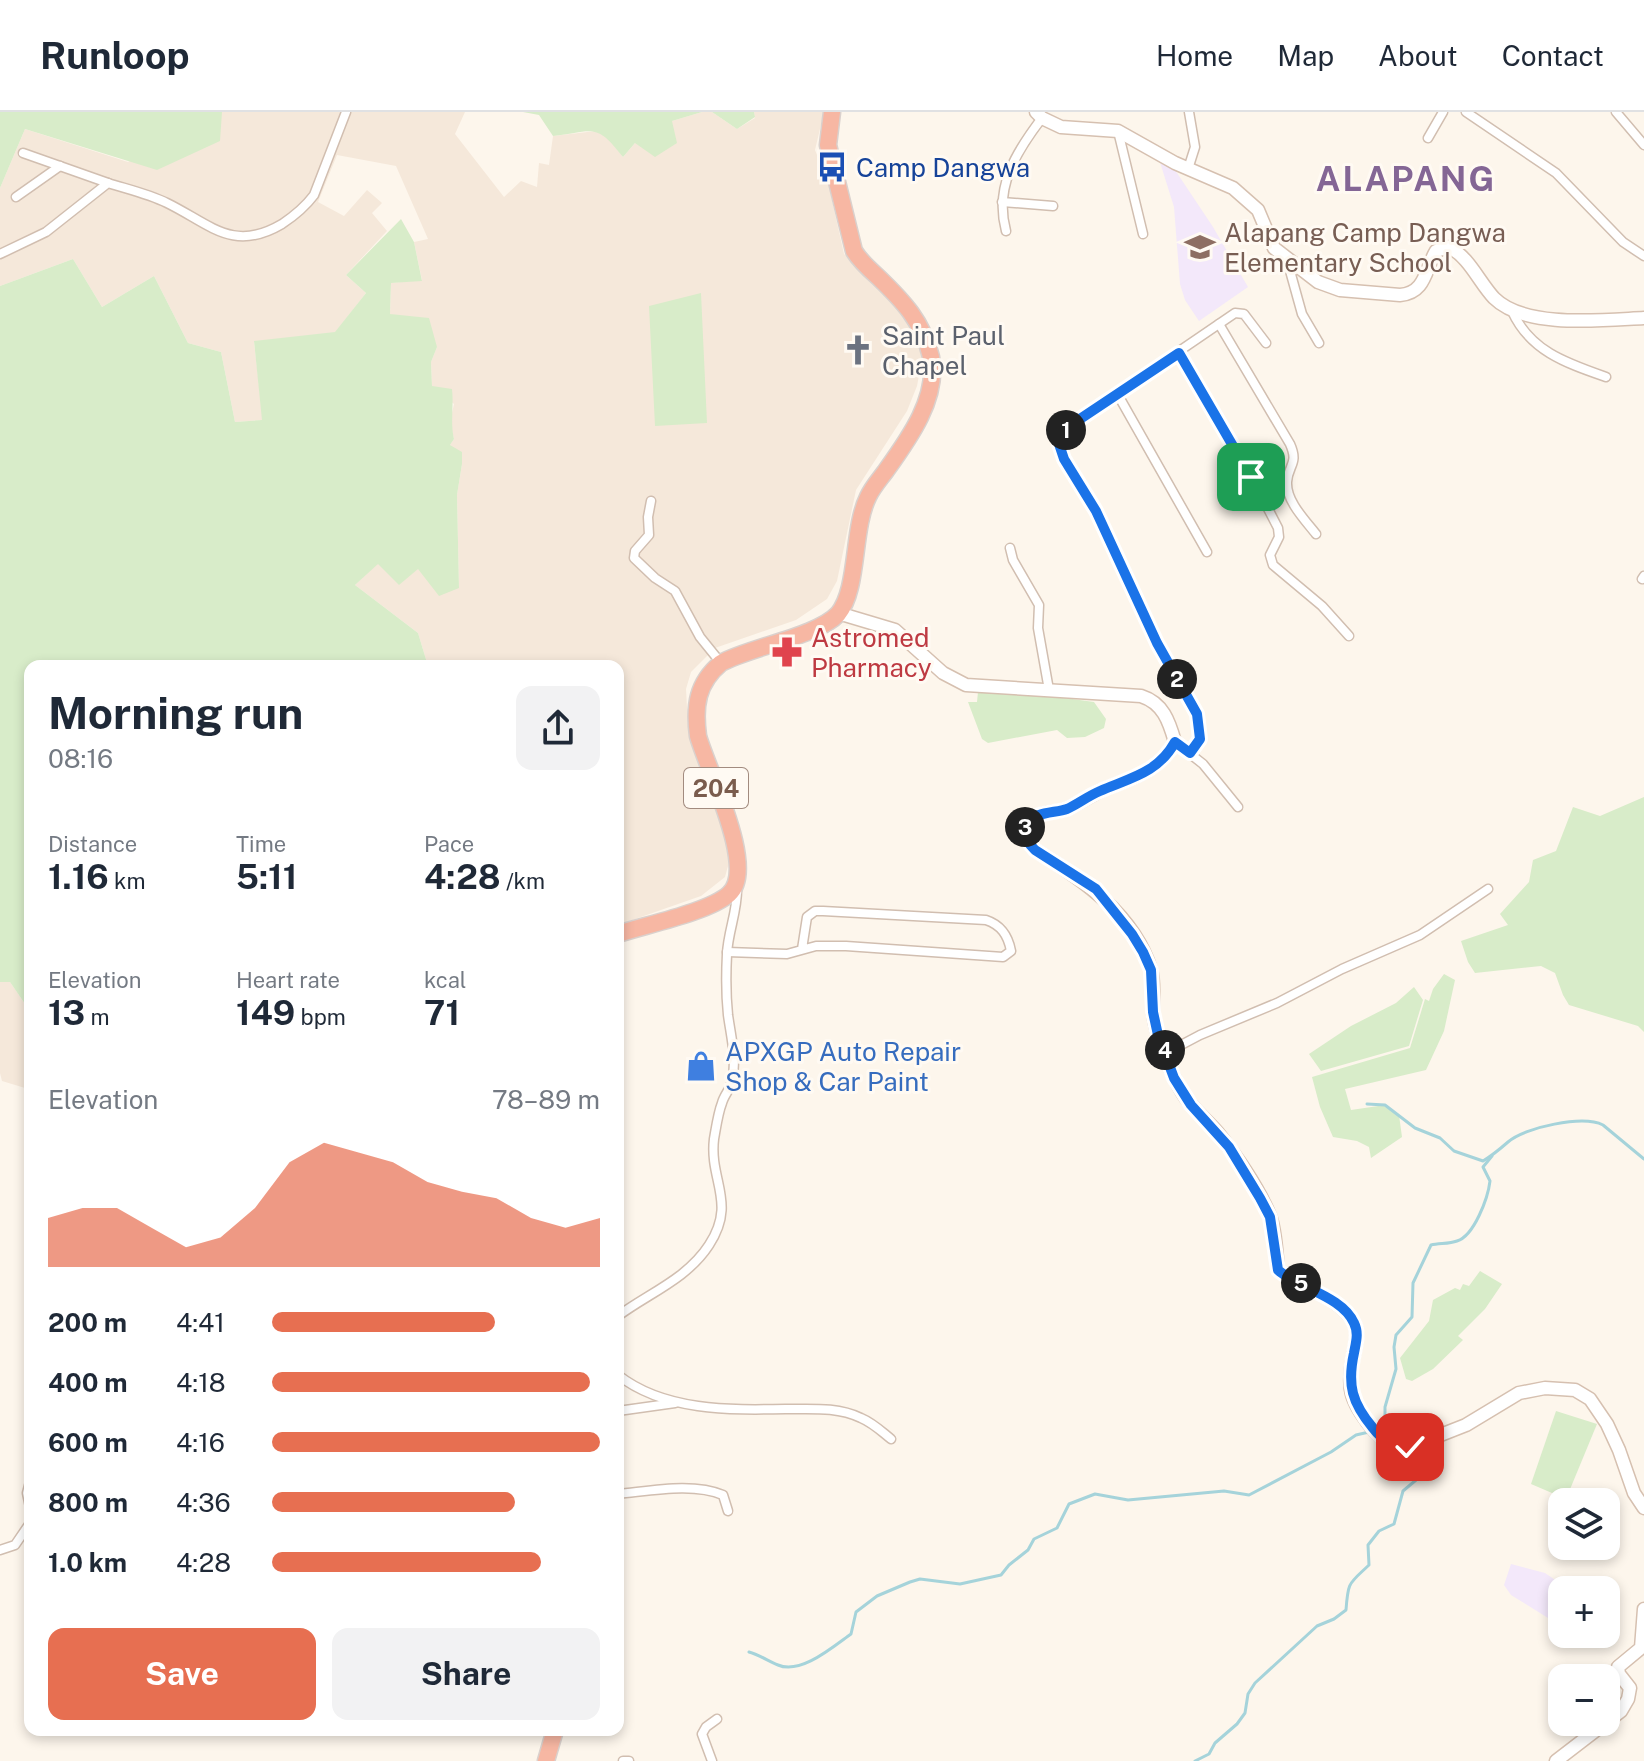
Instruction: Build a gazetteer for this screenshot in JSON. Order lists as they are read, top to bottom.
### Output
{
  "streets": {
    "highway": ["204"]
  },
  "districts": ["ALAPANG"],
  "places": {
    "bus stop": ["Camp Dangwa"],
    "school or university": ["Alapang Camp Dangwa Elementary School"],
    "church": ["Saint Paul Chapel"],
    "pharmacy": ["Astromed Pharmacy"],
    "shop": ["APXGP Auto Repair Shop & Car Paint"]
  },
  "page": {
    "header": "Runloop",
    "nav": [
      "Home",
      "Map",
      "About",
      "Contact"
    ],
    "pins": [
      "1",
      "2",
      "3",
      "4",
      "5"
    ],
    "heading": ["Morning run", "08:16"],
    "stats": [
      ["Distance", "1.16 km"],
      ["Time", "5:11"],
      ["Pace", "4:28 /km"],
      ["Elevation", "13 m"],
      ["Heart rate", "149 bpm"],
      ["kcal", "71"]
    ],
    "chart": ["Elevation", "78–89 m"],
    "list": [
      {
        "name": "200 m",
        "note": "4:41"
      },
      {
        "name": "400 m",
        "note": "4:18"
      },
      {
        "name": "600 m",
        "note": "4:16"
      },
      {
        "name": "800 m",
        "note": "4:36"
      },
      {
        "name": "1.0 km",
        "note": "4:28"
      }
    ],
    "map_buttons": ["+", "−"],
    "buttons": ["Save", "Share"]
  }
}
